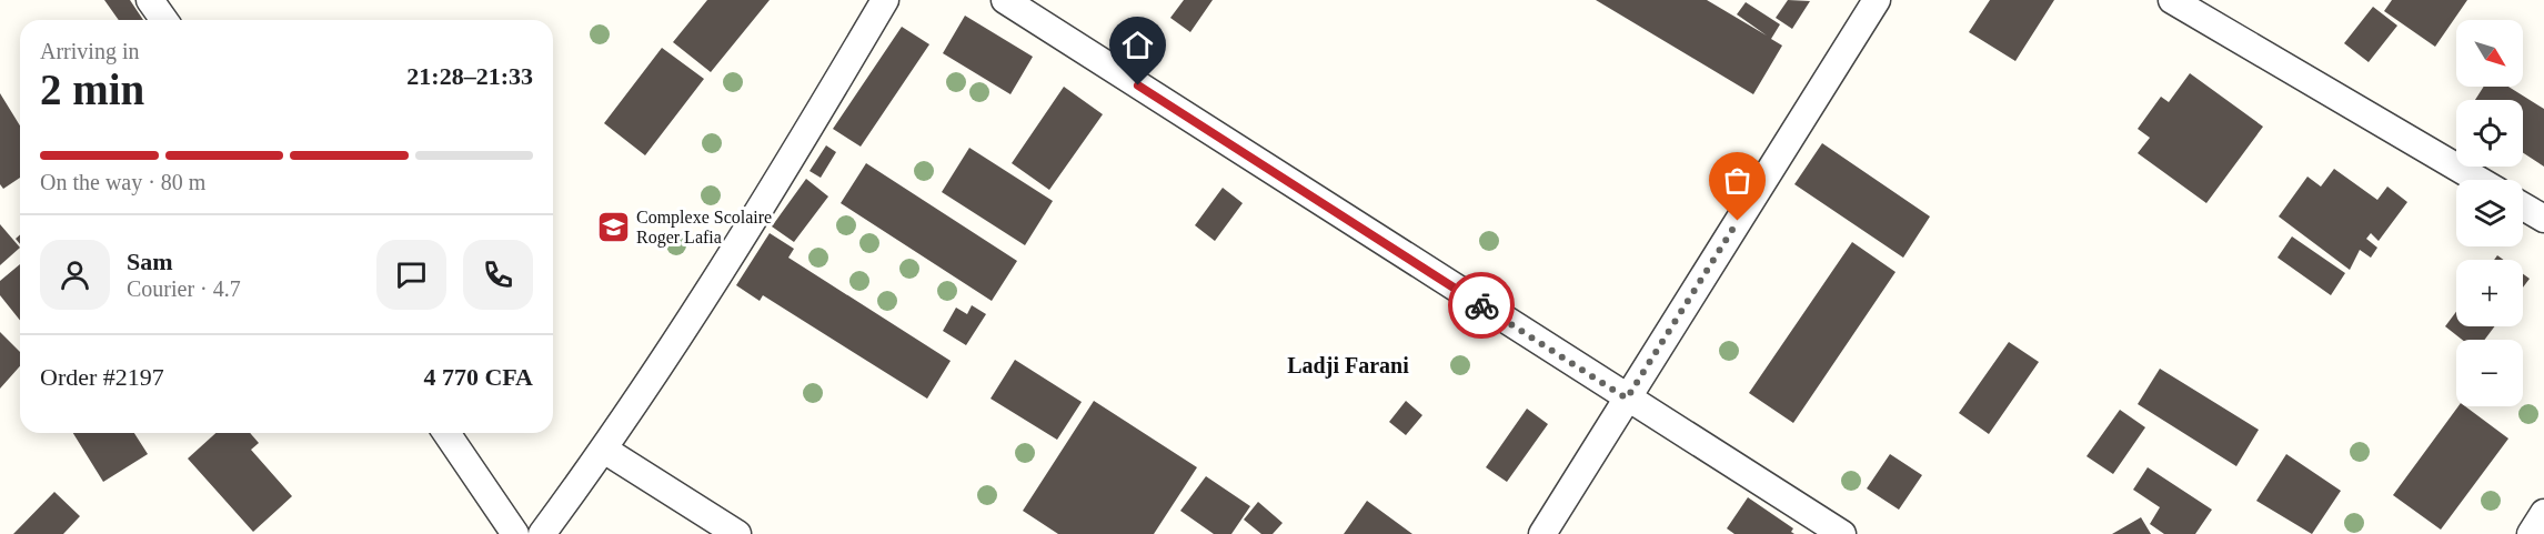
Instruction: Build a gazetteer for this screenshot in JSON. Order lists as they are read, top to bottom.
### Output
{
  "districts": ["Ladji Farani"],
  "places": {
    "school or university": ["Complexe Scolaire Roger Lafia"]
  },
  "north": "bottom right",
  "page": {
    "map_buttons": ["+", "−"],
    "heading": ["2 min", "Arriving in", "21:28–21:33"],
    "panel": [
      "Sam",
      "Courier · 4.7",
      "Order #2197",
      "4 770 CFA"
    ],
    "bar": "On the way · 80 m"
  }
}
